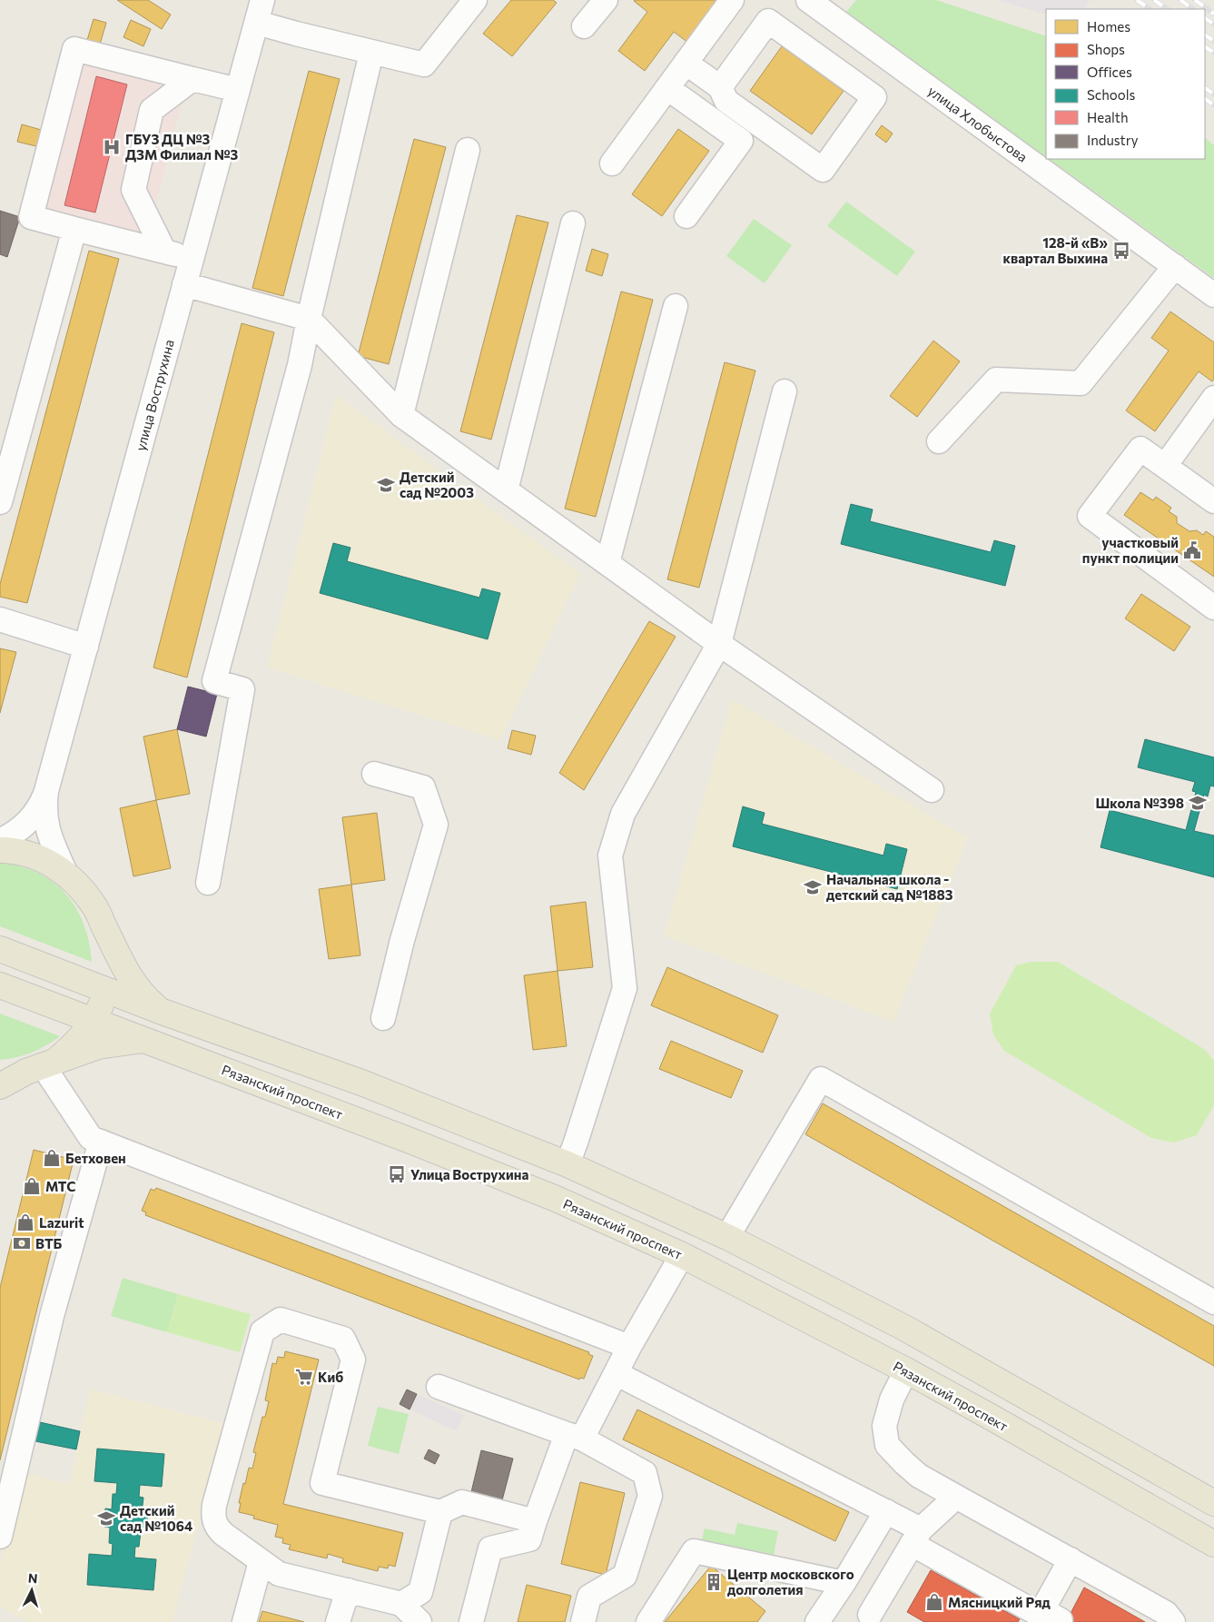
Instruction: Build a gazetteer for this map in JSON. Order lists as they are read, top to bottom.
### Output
{
  "streets": {
    "main road": ["Рязанский проспект"],
    "street": ["улица Хлобыстова", "улица Вострухина"]
  },
  "places": {
    "hospital": ["ГБУЗ ДЦ №3 ДЗМ Филиал №3"],
    "bus stop": ["128-й «В» квартал Выхина", "Улица Вострухина"],
    "school or university": [
      "Детский сад №2003",
      "Школа №398",
      "Начальная школа - детский сад №1883",
      "Детский сад №1064"
    ],
    "public building": ["участковый пункт полиции"],
    "shop": [
      "Бетховен",
      "МТС",
      "Lazurit",
      "Мясницкий Ряд"
    ],
    "bank": ["ВТБ"],
    "supermarket": ["Киб"],
    "building": ["Центр московского долголетия"]
  },
  "legend": [
    "Homes",
    "Shops",
    "Offices",
    "Schools",
    "Health",
    "Industry"
  ],
  "north": "top"
}
